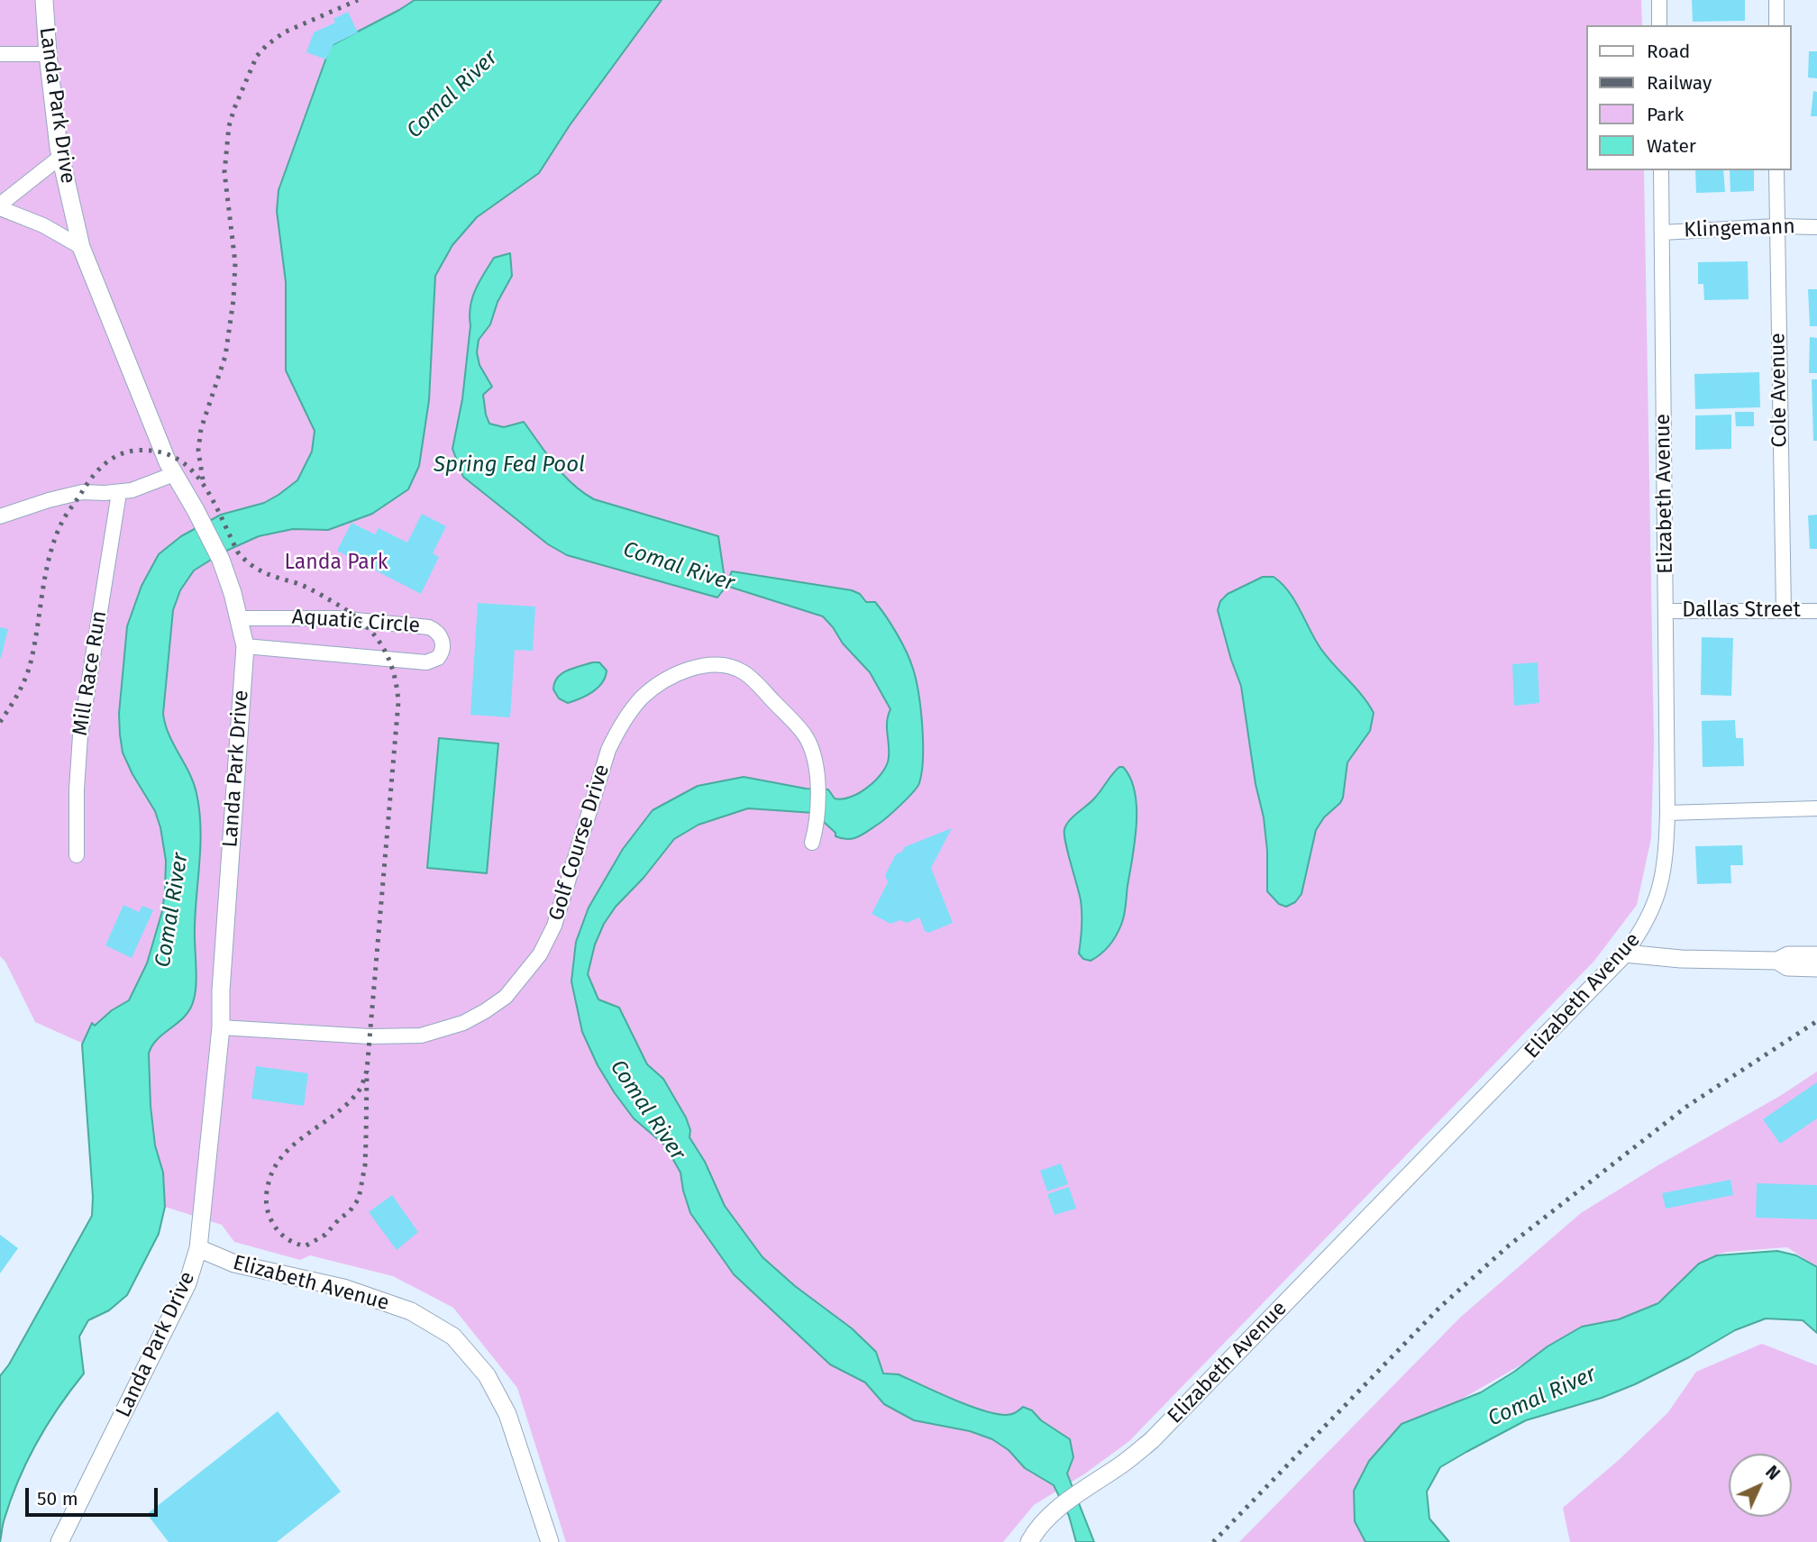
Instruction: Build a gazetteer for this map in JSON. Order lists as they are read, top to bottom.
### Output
{
  "streets": {
    "street": [
      "Landa Park Drive",
      "Klingemann",
      "Cole Avenue",
      "Elizabeth Avenue",
      "Dallas Street",
      "Aquatic Circle",
      "Mill Race Run",
      "Golf Course Drive"
    ]
  },
  "crossings": [
    ["Landa Park Drive", "Elizabeth Avenue"],
    ["Landa Park Drive", "Aquatic Circle"],
    ["Landa Park Drive", "Golf Course Drive"],
    ["Klingemann", "Cole Avenue"],
    ["Klingemann", "Elizabeth Avenue"],
    ["Cole Avenue", "Dallas Street"],
    ["Elizabeth Avenue", "Dallas Street"]
  ],
  "water": ["Comal River", "Spring Fed Pool"],
  "parks": ["Landa Park"],
  "legend": [
    "Road",
    "Railway",
    "Park",
    "Water"
  ],
  "scale_bar": "50 m",
  "north": "top right"
}
